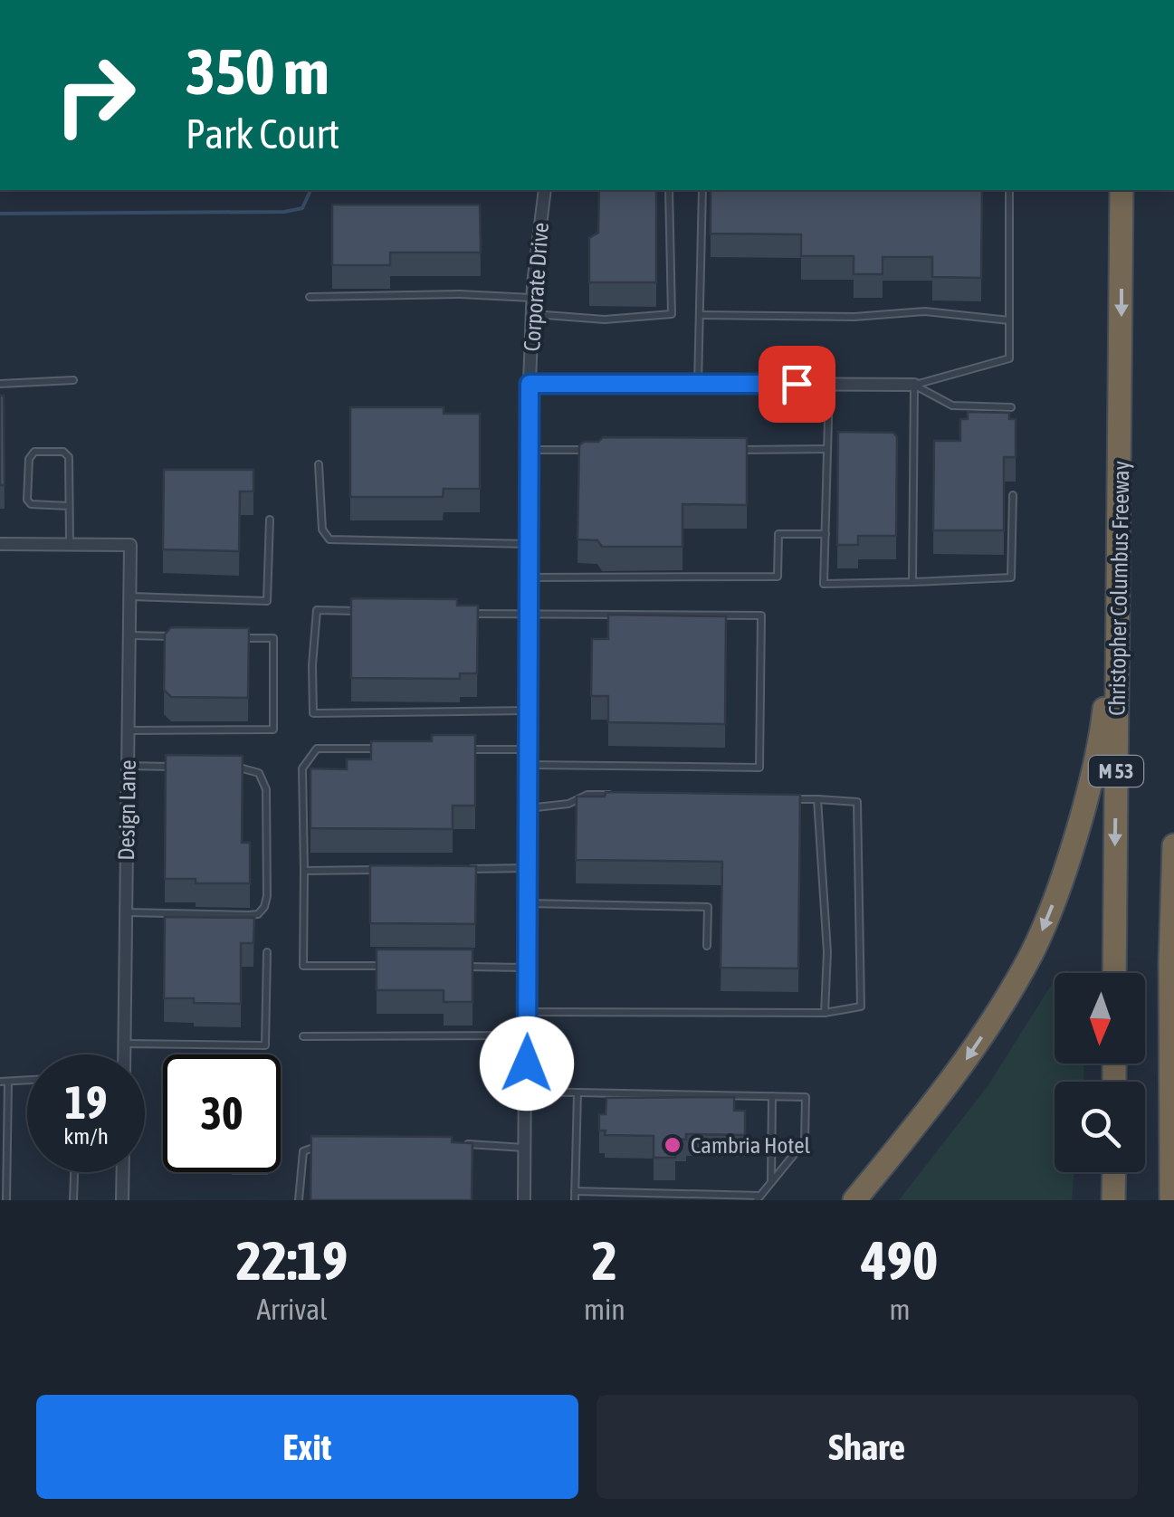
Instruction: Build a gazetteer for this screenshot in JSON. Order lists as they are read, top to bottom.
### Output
{
  "streets": {
    "highway": ["Christopher Columbus Freeway", "M 53"],
    "street": ["Corporate Drive", "Design Lane"]
  },
  "places": ["Cambria Hotel"],
  "north": "bottom",
  "page": {
    "turn": ["350 m", "Park Court"],
    "speed": "19 km/h",
    "limit": "30",
    "eta": [
      "22:19",
      "Arrival",
      "2",
      "min",
      "490",
      "m"
    ],
    "buttons": ["Exit", "Share"]
  }
}
